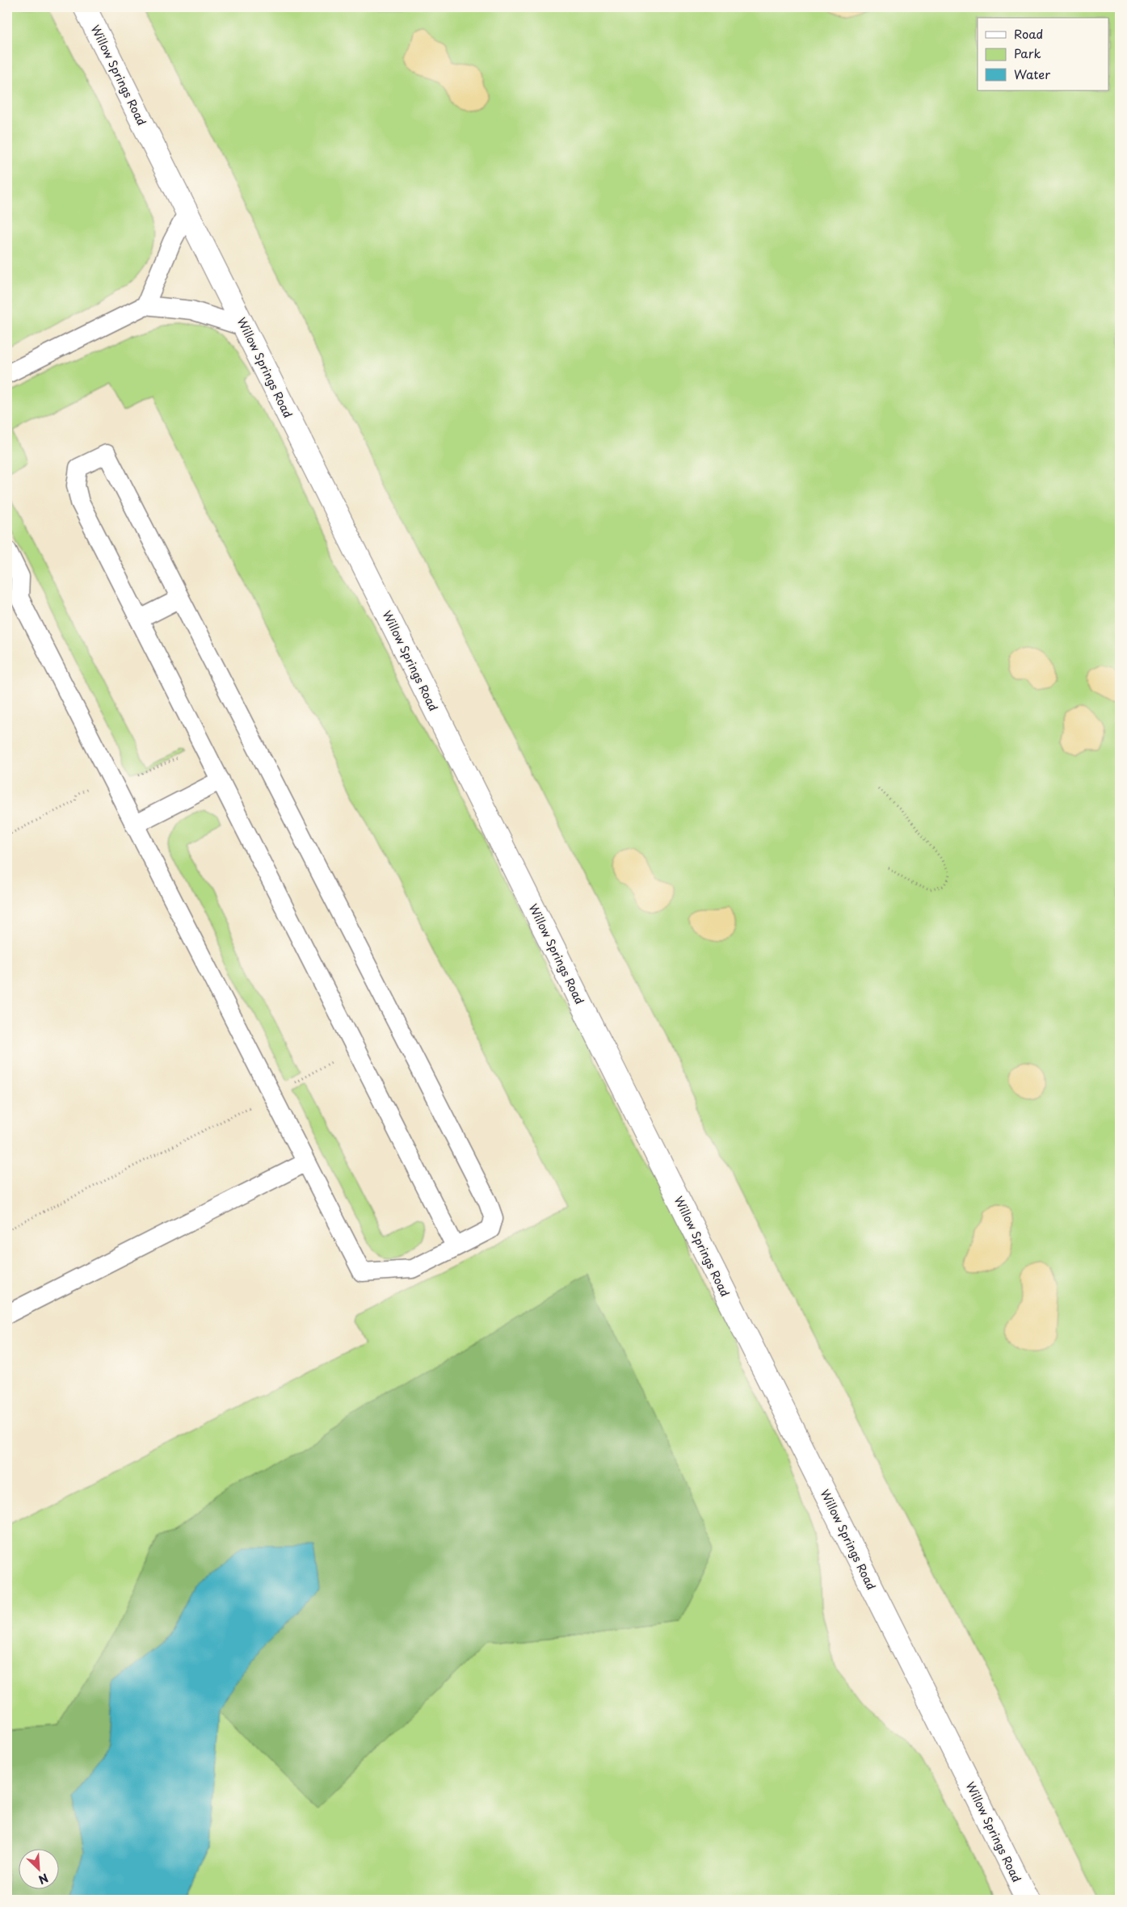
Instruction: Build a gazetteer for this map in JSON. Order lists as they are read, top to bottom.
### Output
{
  "streets": {
    "main road": ["Willow Springs Road"]
  },
  "legend": ["Road", "Park", "Water"],
  "north": "bottom right"
}
